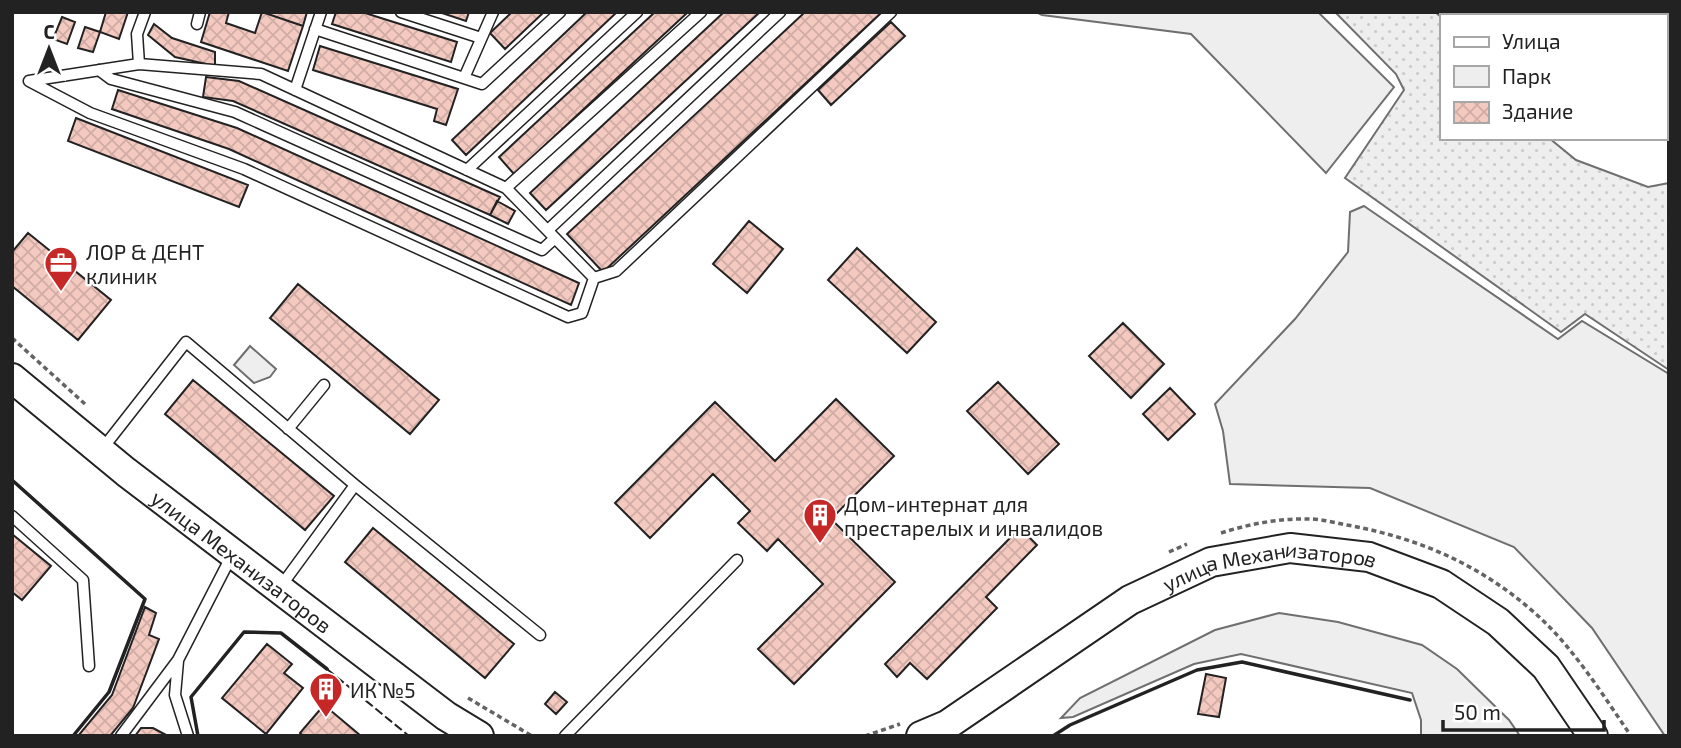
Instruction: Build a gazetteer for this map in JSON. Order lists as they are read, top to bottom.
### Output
{
  "streets": {
    "main road": ["улица Механизаторов"]
  },
  "places": {
    "office": ["ЛОР & ДЕНТ клиник"],
    "building": ["Дом-интернат для престарелых и инвалидов", "ИК №5"]
  },
  "legend": ["Улица", "Парк", "Здание"],
  "scale_bar": "50 m",
  "north": "top"
}
